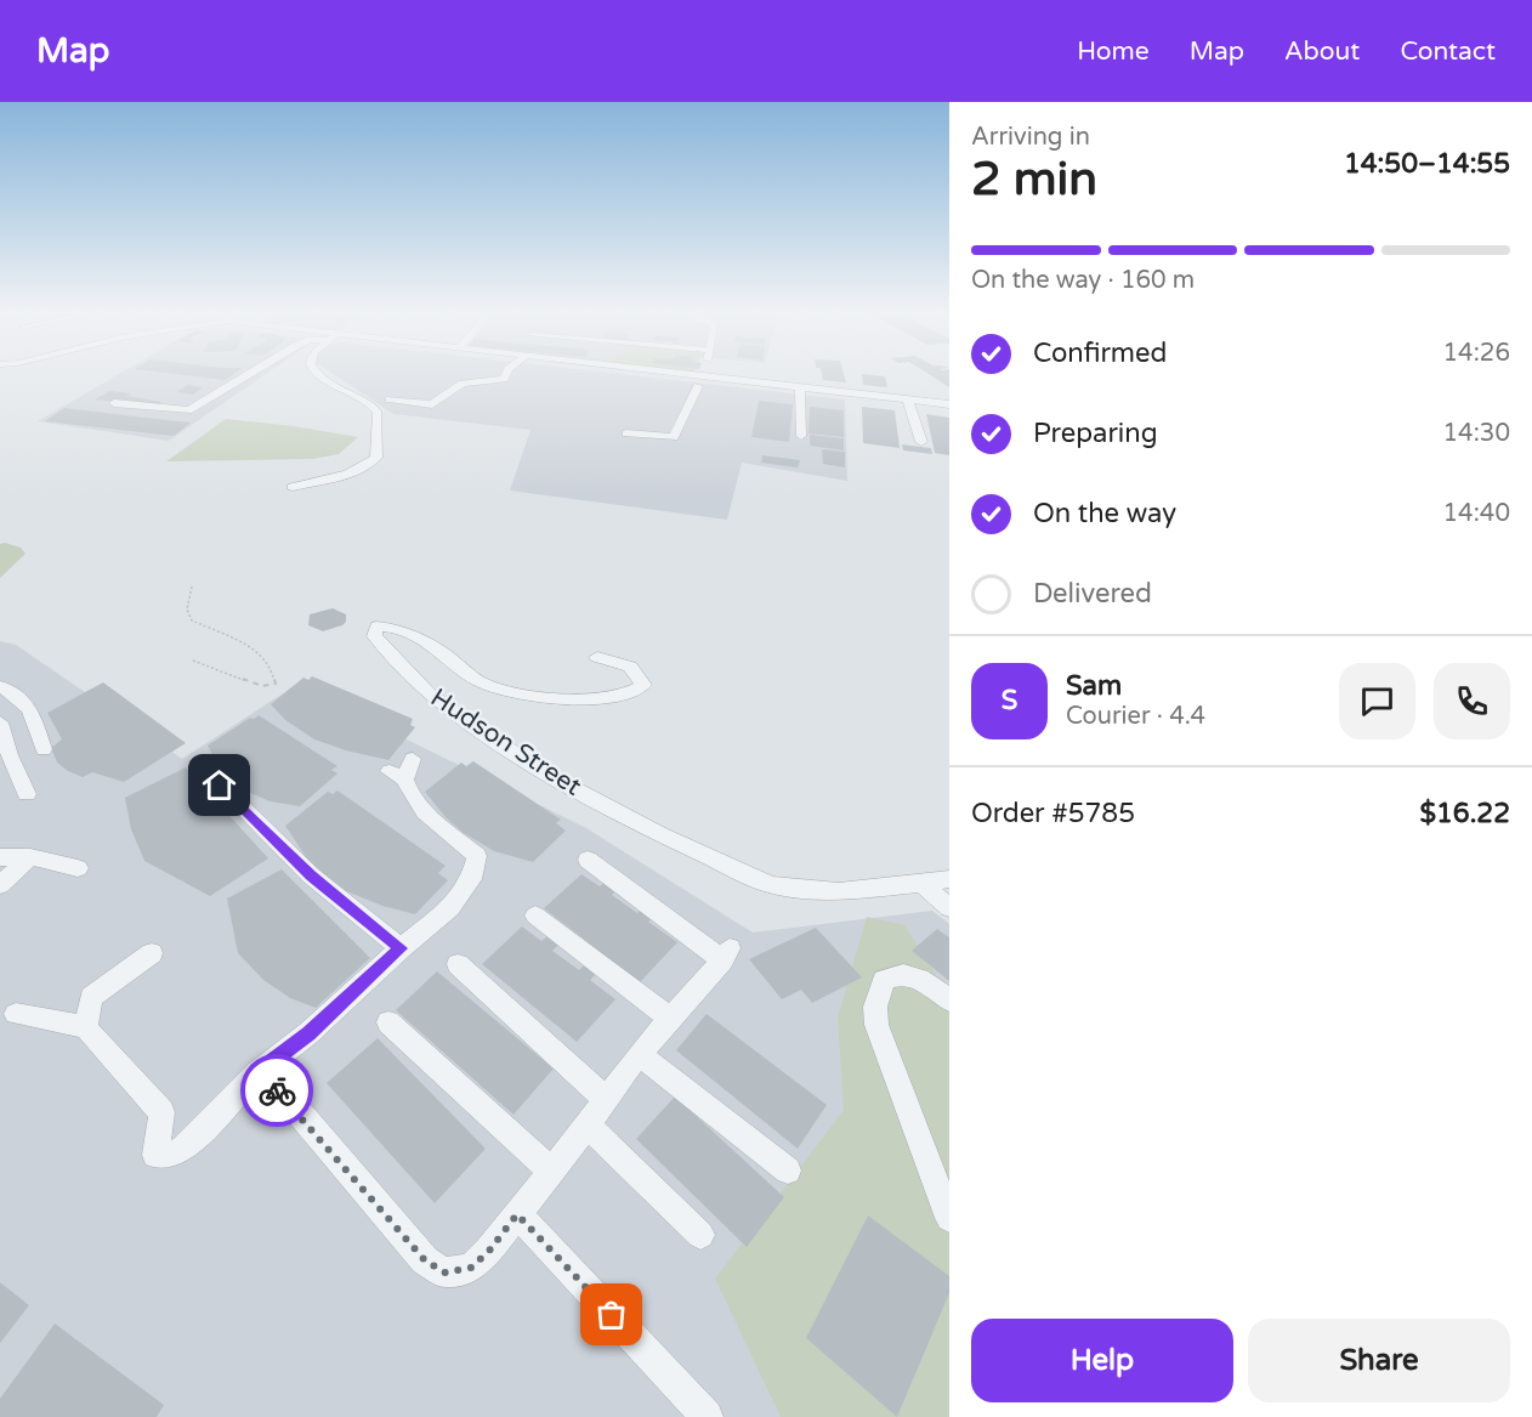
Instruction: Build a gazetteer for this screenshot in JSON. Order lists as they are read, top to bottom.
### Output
{
  "streets": {
    "street": ["Hudson Street"]
  },
  "page": {
    "header": "Map",
    "nav": [
      "Home",
      "Map",
      "About",
      "Contact"
    ],
    "heading": ["2 min", "Arriving in", "14:50–14:55"],
    "panel": [
      "Sam",
      "Courier · 4.4",
      "Order #5785",
      "$16.22"
    ],
    "bar": "On the way · 160 m",
    "list": [
      ["Confirmed", "14:26"],
      ["Preparing", "14:30"],
      ["On the way", "14:40"],
      "Delivered"
    ],
    "round": "S",
    "buttons": ["Help", "Share"]
  }
}
